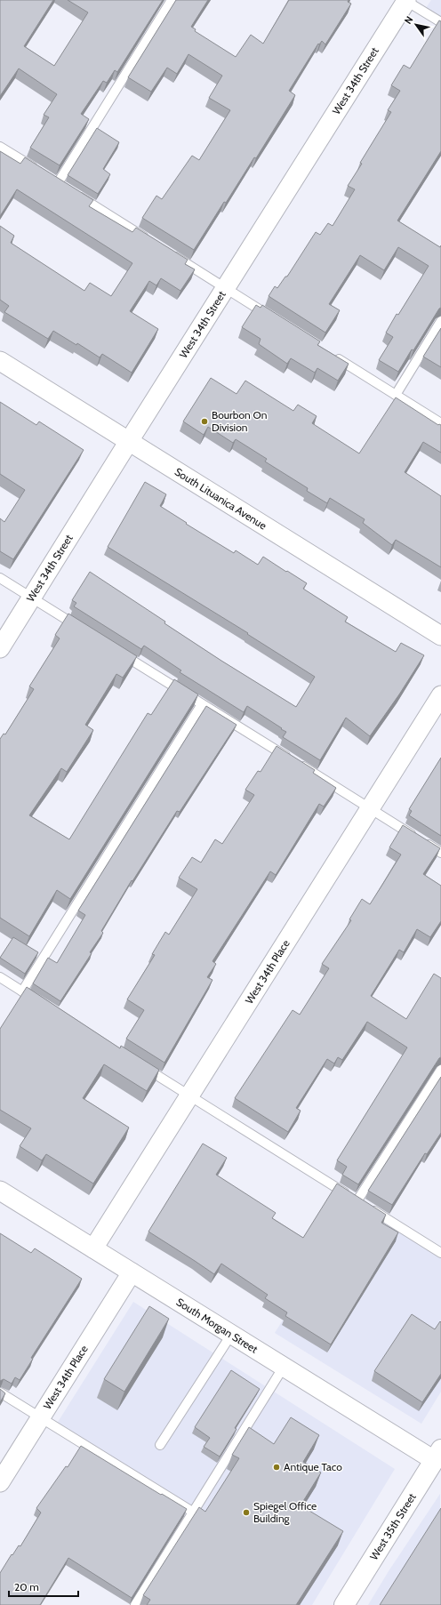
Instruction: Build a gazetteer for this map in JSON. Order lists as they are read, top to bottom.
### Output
{
  "streets": {
    "main road": ["West 35th Street"],
    "street": [
      "West 34th Street",
      "South Lituanica Avenue",
      "West 34th Place",
      "South Morgan Street"
    ]
  },
  "crossings": [
    ["West 34th Street", "South Lituanica Avenue"],
    ["West 34th Place", "South Morgan Street"],
    ["South Morgan Street", "West 35th Street"]
  ],
  "places": ["Bourbon On Division", "Antique Taco", "Spiegel Office Building"],
  "scale_bar": "20 m",
  "north": "top left"
}
